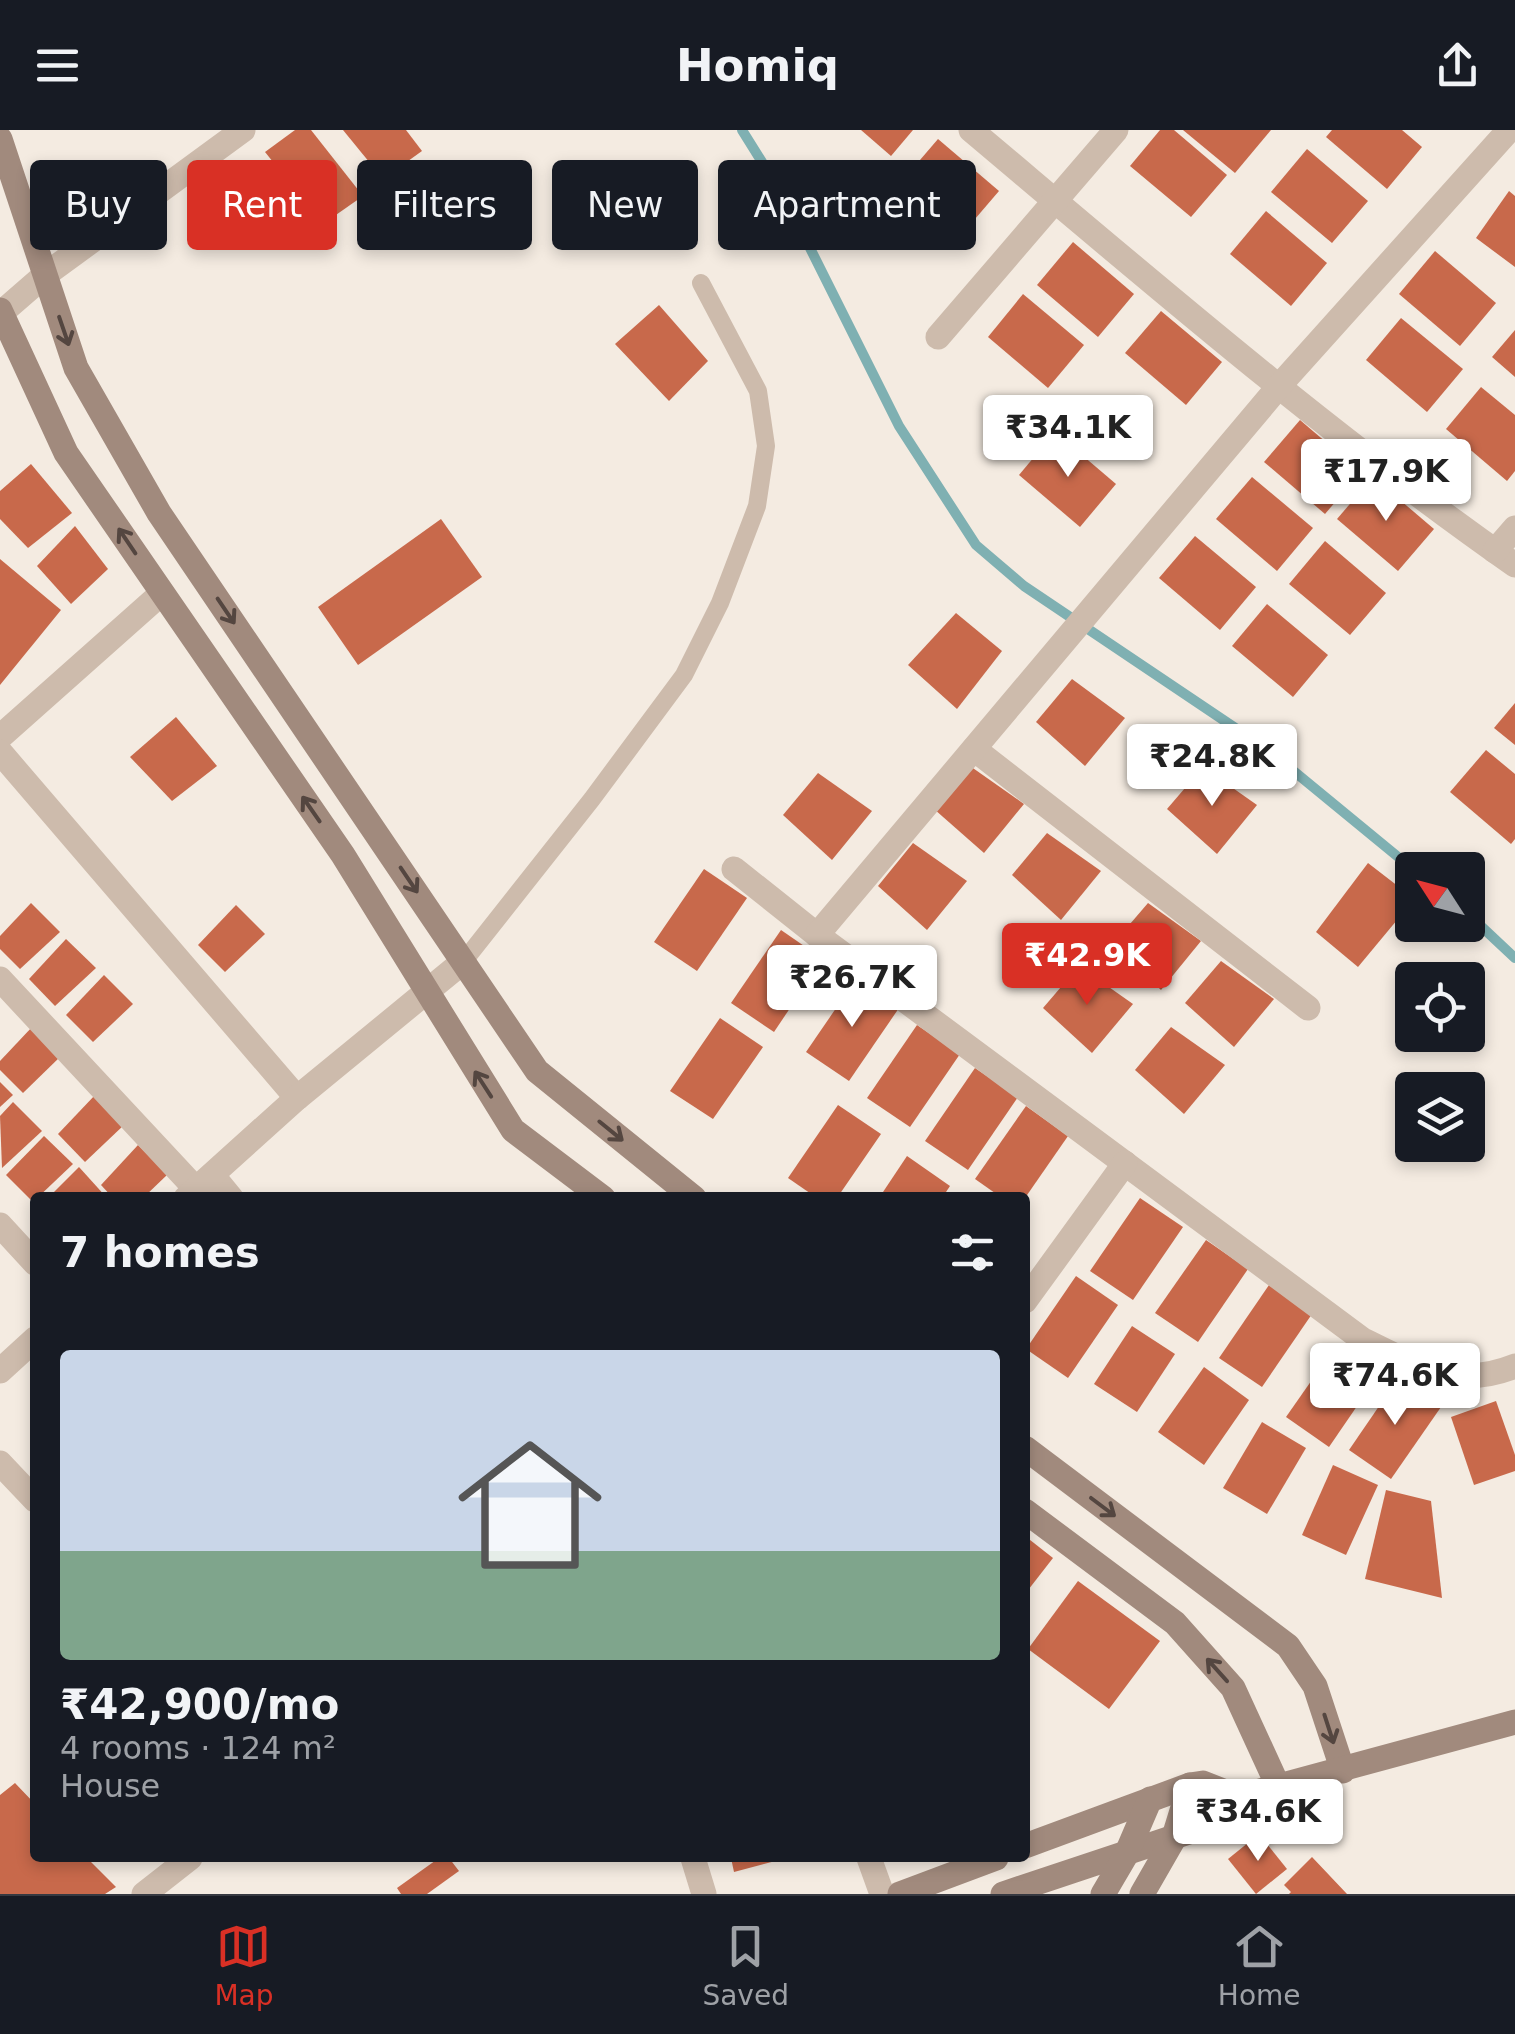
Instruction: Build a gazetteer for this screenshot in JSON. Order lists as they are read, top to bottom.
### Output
{
  "north": "top left",
  "page": {
    "header": "Homiq",
    "chip": [
      "Buy",
      "Rent",
      "Filters",
      "New",
      "Apartment"
    ],
    "price": [
      "₹34.1K",
      "₹17.9K",
      "₹24.8K",
      "₹42.9K",
      "₹26.7K",
      "₹74.6K",
      "₹34.6K"
    ],
    "heading": "7 homes",
    "list": [
      {
        "name": "₹42,900/mo",
        "note": "4 rooms · 124 m² · House"
      }
    ],
    "tabs": ["Map", "Saved", "Home"]
  }
}
